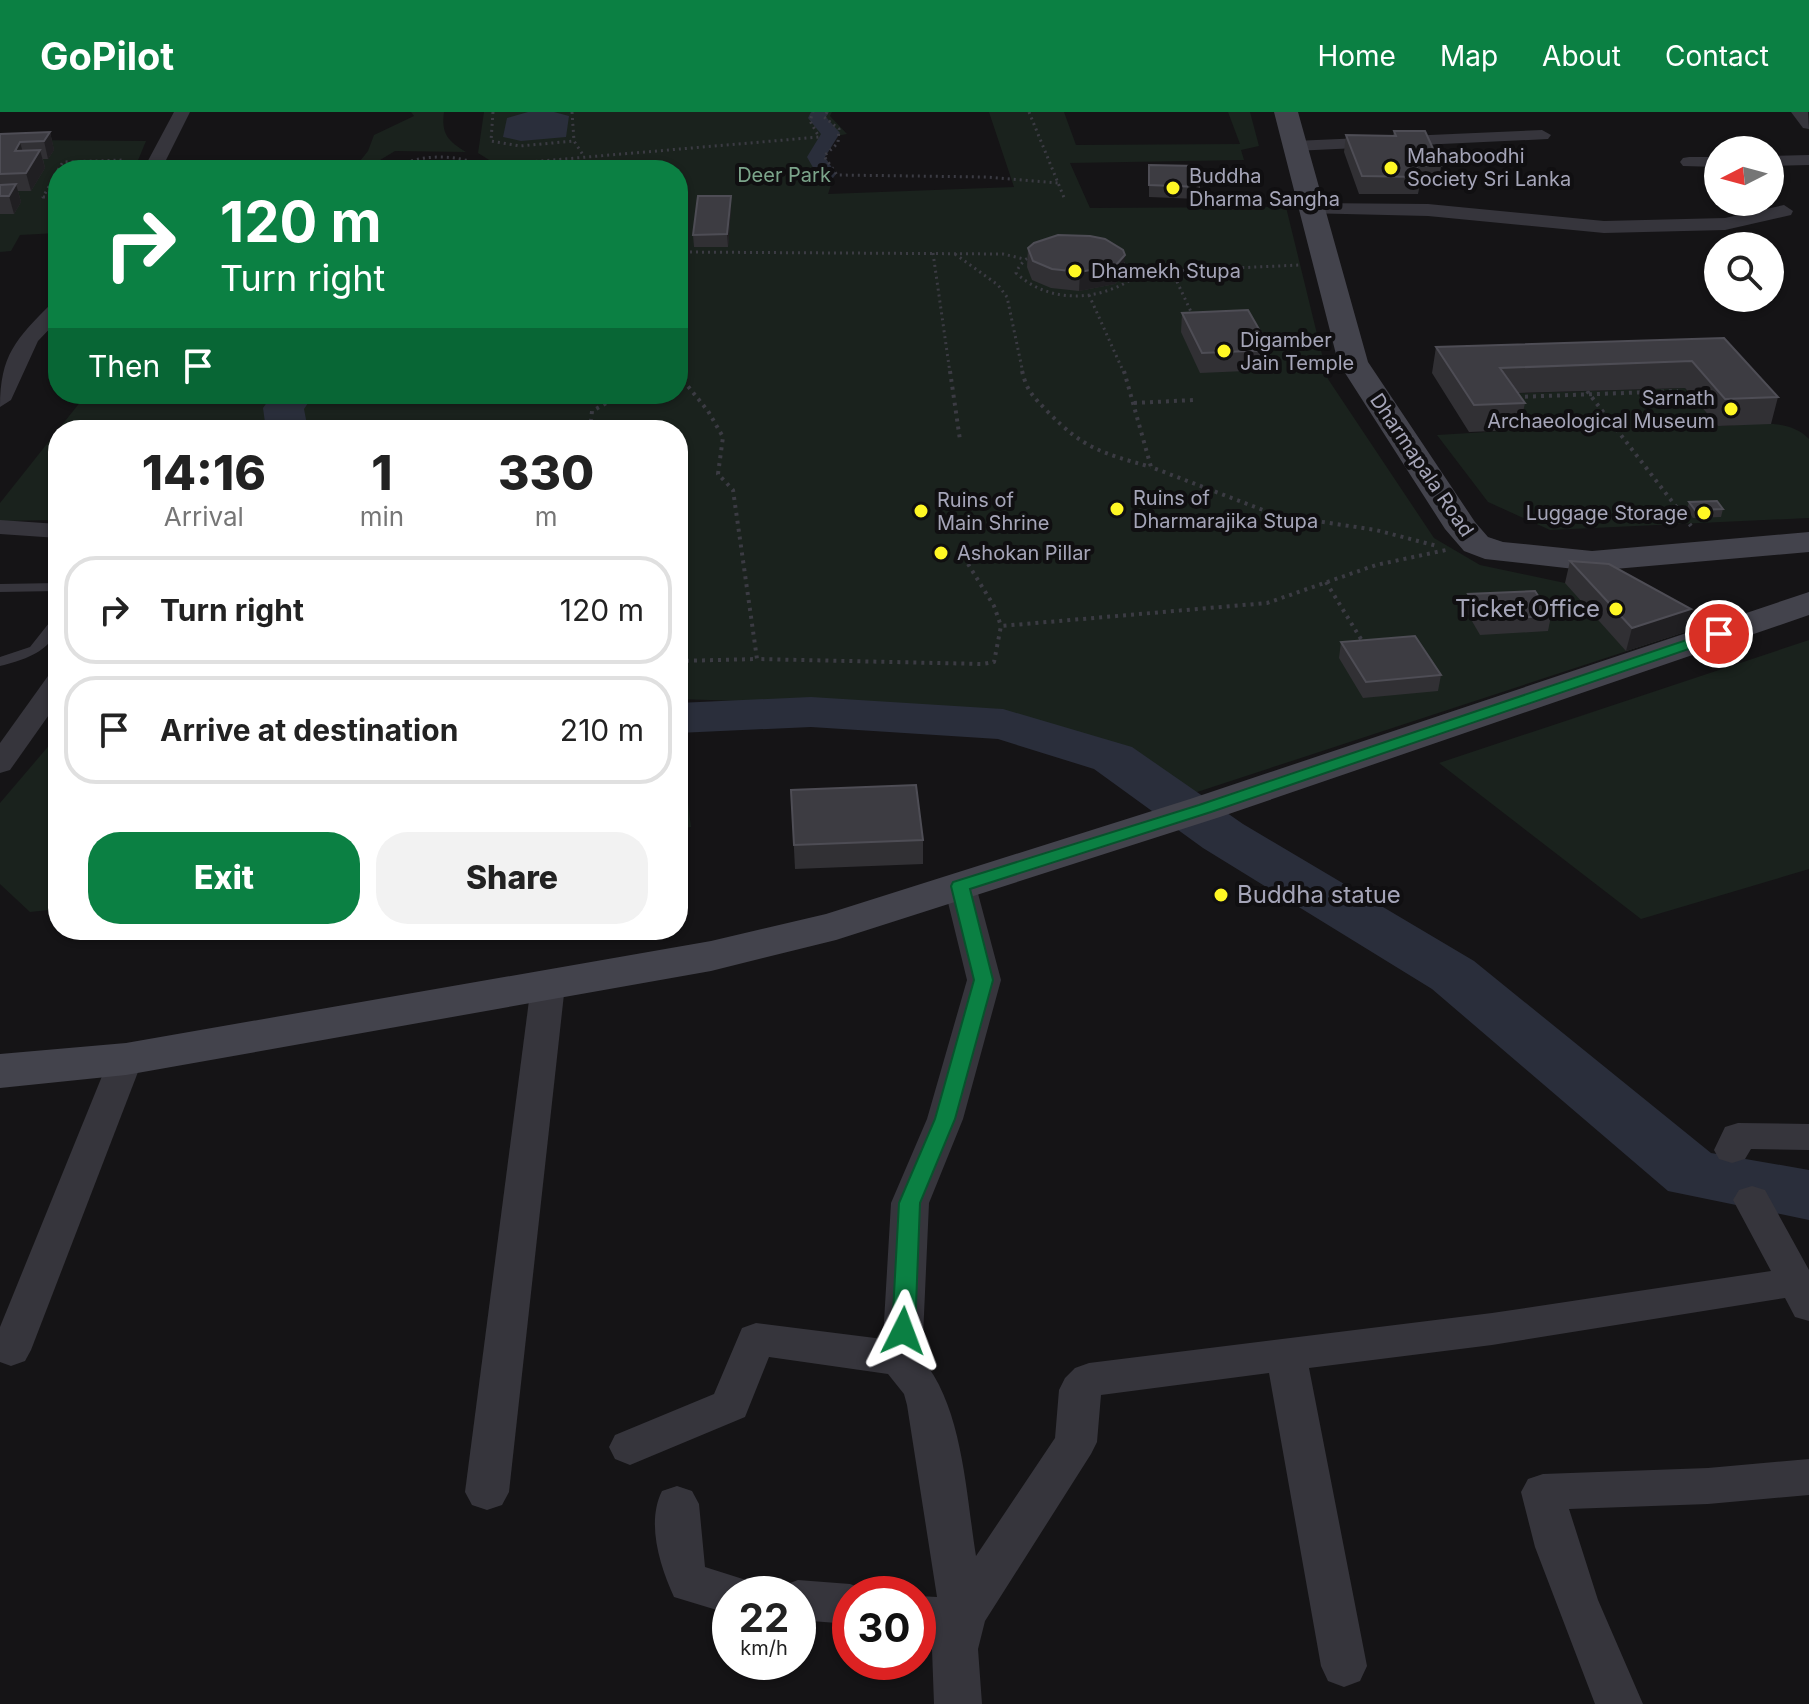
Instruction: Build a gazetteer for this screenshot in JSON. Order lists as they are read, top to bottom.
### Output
{
  "streets": {
    "street": ["Dharmapala Road"]
  },
  "parks": ["Deer Park"],
  "places": [
    "Mahaboodhi Society Sri Lanka",
    "Buddha Dharma Sangha",
    "Dhamekh Stupa",
    "Digamber Jain Temple",
    "Sarnath Archaeological Museum",
    "Ruins of Dharmarajika Stupa",
    "Ruins of Main Shrine",
    "Luggage Storage",
    "Ashokan Pillar",
    "Ticket Office",
    "Buddha statue"
  ],
  "north": "left",
  "page": {
    "header": "GoPilot",
    "nav": [
      "Home",
      "Map",
      "About",
      "Contact"
    ],
    "turn": ["120 m", "Turn right"],
    "then": "Then",
    "eta": [
      "14:16",
      "Arrival",
      "1",
      "min",
      "330",
      "m"
    ],
    "list": [
      {
        "name": "Turn right",
        "value": "120 m"
      },
      {
        "name": "Arrive at destination",
        "value": "210 m"
      }
    ],
    "buttons": ["Exit", "Share"],
    "speed": "22 km/h",
    "limit": "30"
  }
}
